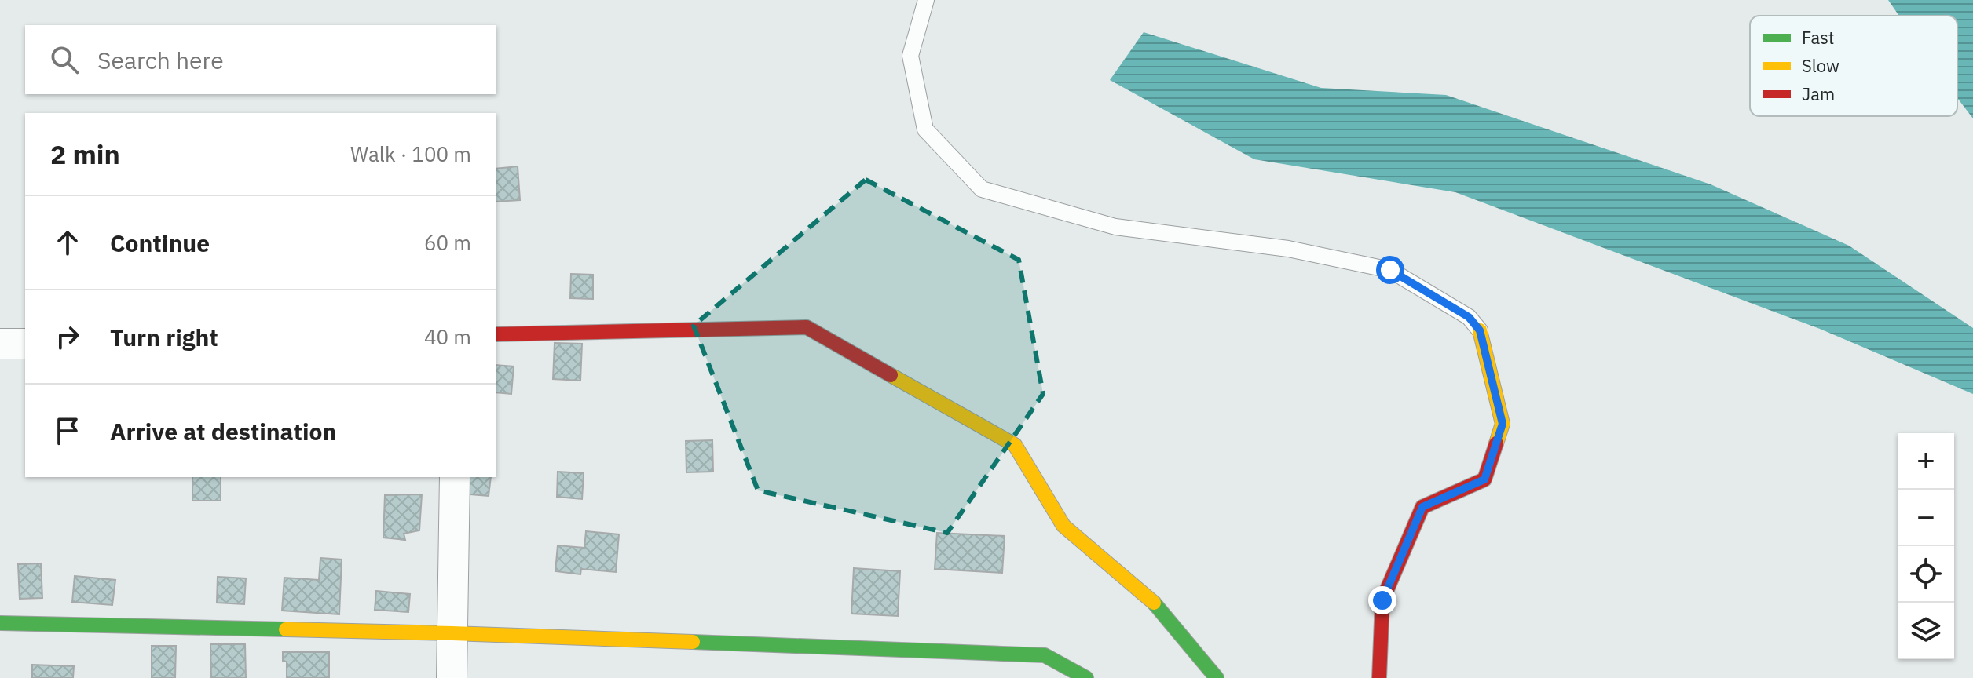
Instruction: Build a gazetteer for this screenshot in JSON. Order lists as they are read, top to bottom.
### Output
{
  "legend": ["Fast", "Slow", "Jam"],
  "page": {
    "search": "Search here",
    "heading": ["2 min", "Walk · 100 m"],
    "list": [
      ["Continue", "60 m"],
      ["Turn right", "40 m"],
      "Arrive at destination"
    ],
    "map_buttons": ["+", "−"]
  }
}
